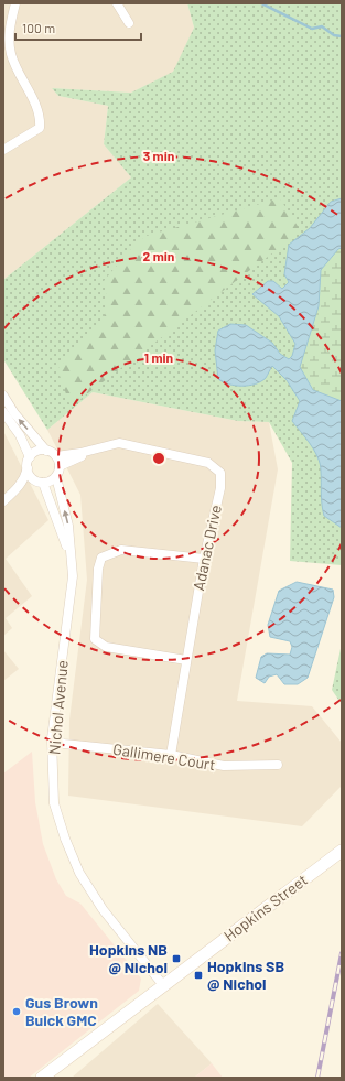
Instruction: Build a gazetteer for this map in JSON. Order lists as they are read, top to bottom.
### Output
{
  "streets": {
    "main road": ["Hopkins Street"],
    "street": ["Adanac Drive", "Nichol Avenue", "Gallimere Court"]
  },
  "crossings": [
    ["Adanac Drive", "Nichol Avenue"],
    ["Adanac Drive", "Gallimere Court"],
    ["Nichol Avenue", "Gallimere Court"],
    ["Nichol Avenue", "Hopkins Street"]
  ],
  "places": {
    "transit": ["Hopkins NB @ Nichol", "Hopkins SB @ Nichol"],
    "other": ["Gus Brown Buick GMC"]
  },
  "scale_bar": "100 m",
  "rings": ["3 min", "2 min", "1 min"]
}
